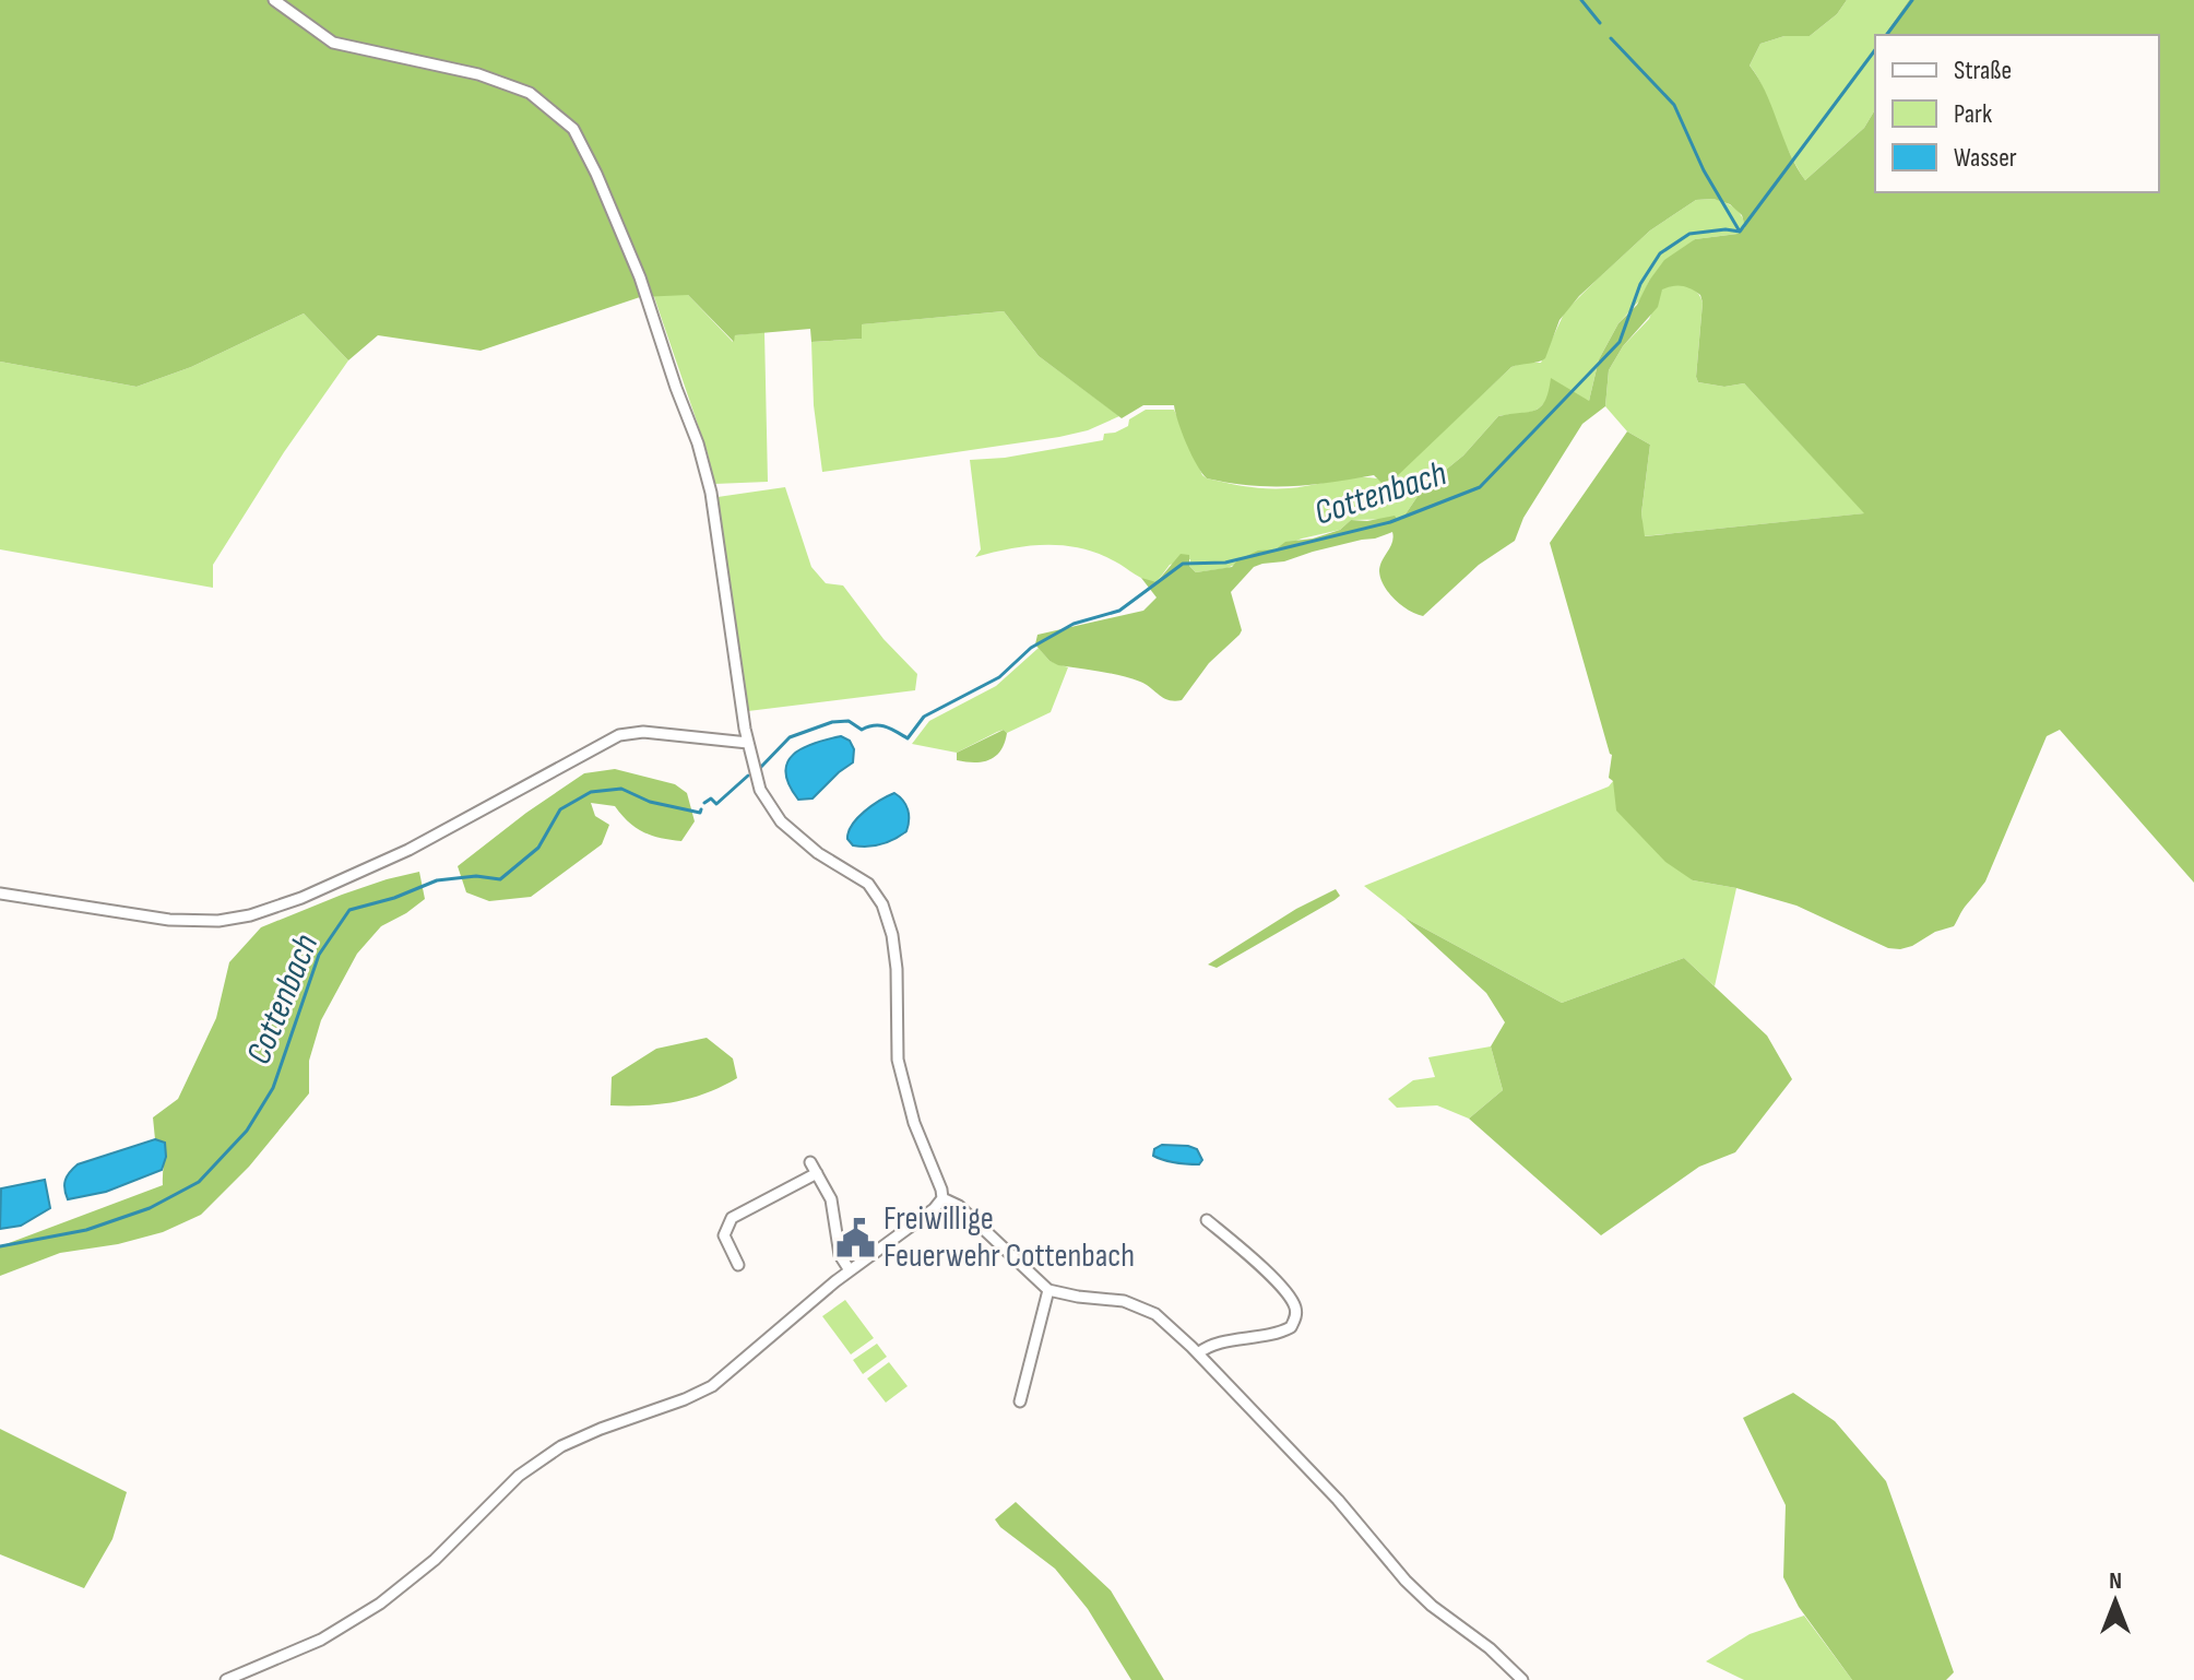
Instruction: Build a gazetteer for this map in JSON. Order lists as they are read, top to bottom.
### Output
{
  "water": ["Cottenbach"],
  "places": {
    "public building": ["Freiwillige Feuerwehr Cottenbach"]
  },
  "legend": ["Straße", "Park", "Wasser"],
  "north": "top"
}
